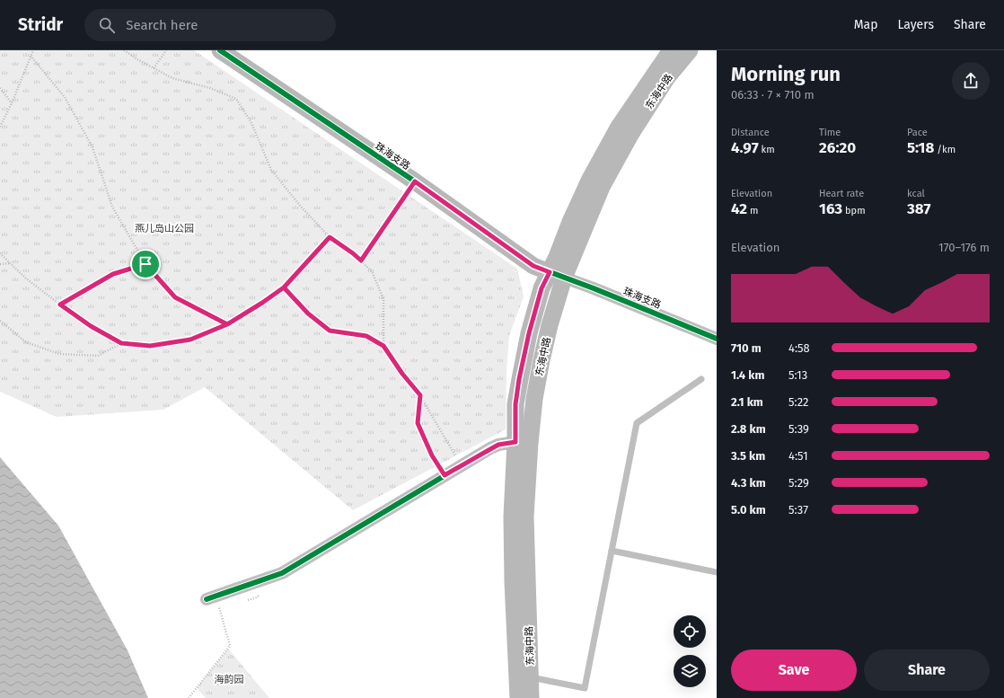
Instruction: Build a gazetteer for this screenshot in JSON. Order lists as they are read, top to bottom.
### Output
{
  "streets": {
    "main road": ["东海中路", "珠海支路"]
  },
  "crossings": [
    ["东海中路", "珠海支路"]
  ],
  "parks": ["燕儿岛山公园", "海韵园"],
  "page": {
    "header": "Stridr",
    "search": "Search here",
    "nav": ["Map", "Layers", "Share"],
    "heading": ["Morning run", "06:33 · 7 × 710 m"],
    "stats": [
      ["Distance", "4.97 km"],
      ["Time", "26:20"],
      ["Pace", "5:18 /km"],
      ["Elevation", "42 m"],
      ["Heart rate", "163 bpm"],
      ["kcal", "387"]
    ],
    "chart": ["Elevation", "170–176 m"],
    "list": [
      {
        "name": "710 m",
        "note": "4:58"
      },
      {
        "name": "1.4 km",
        "note": "5:13"
      },
      {
        "name": "2.1 km",
        "note": "5:22"
      },
      {
        "name": "2.8 km",
        "note": "5:39"
      },
      {
        "name": "3.5 km",
        "note": "4:51"
      },
      {
        "name": "4.3 km",
        "note": "5:29"
      },
      {
        "name": "5.0 km",
        "note": "5:37"
      }
    ],
    "buttons": ["Save", "Share"]
  }
}
